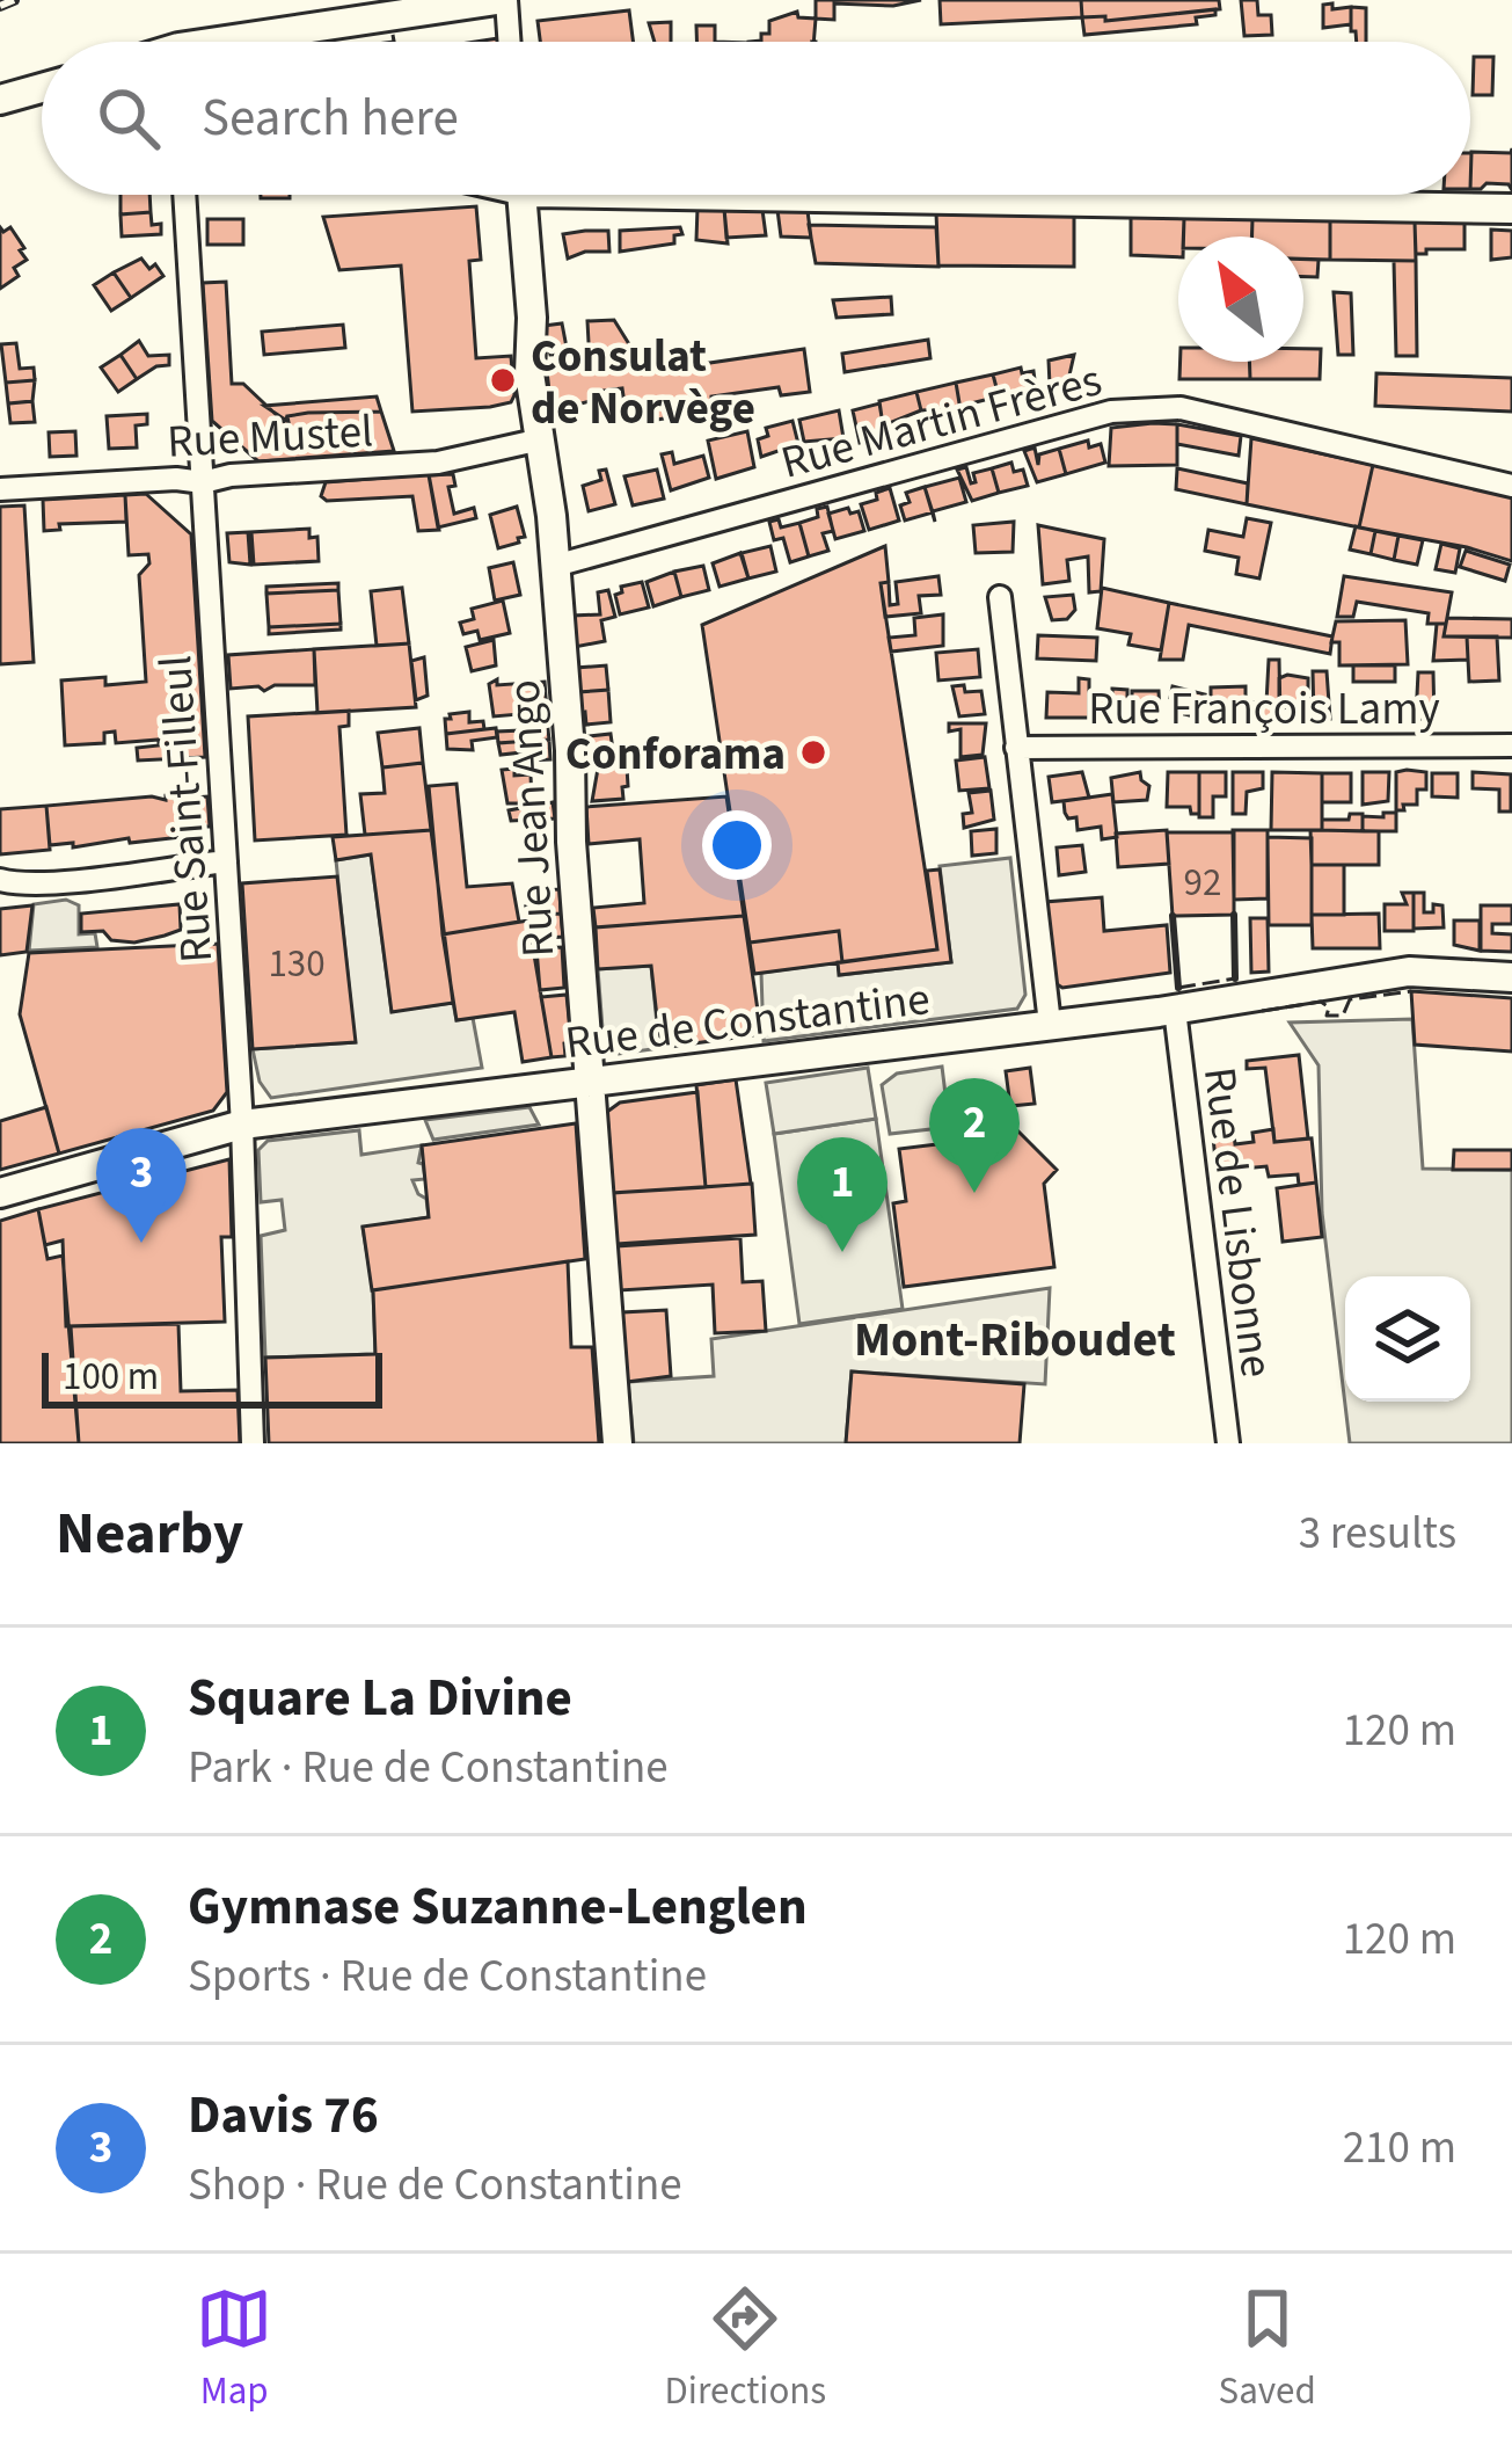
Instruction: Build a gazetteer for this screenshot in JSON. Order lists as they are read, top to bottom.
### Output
{
  "streets": {
    "street": [
      "Rue Martin Frères",
      "Rue Mustel",
      "Rue François Lamy",
      "Rue Saint-Filleul",
      "Rue Jean Ango",
      "Rue de Constantine",
      "Rue de Lisbonne"
    ]
  },
  "crossings": [
    ["Rue Martin Frères", "Rue Jean Ango"],
    ["Rue Mustel", "Rue Saint-Filleul"],
    ["Rue Mustel", "Rue Jean Ango"],
    ["Rue Saint-Filleul", "Rue de Constantine"],
    ["Rue Jean Ango", "Rue de Constantine"],
    ["Rue de Constantine", "Rue de Lisbonne"]
  ],
  "districts": ["Mont-Riboudet"],
  "places": ["Consulat de Norvège", "Conforama"],
  "house_numbers": ["92", "130"],
  "scale_bar": "100 m",
  "north": "top left",
  "page": {
    "search": "Search here",
    "pins": ["2", "3", "1"],
    "scale": "100 m",
    "heading": ["Nearby", "3 results"],
    "list": [
      {
        "mark": "1",
        "name": "Square La Divine",
        "note": "Park · Rue de Constantine",
        "value": "120 m"
      },
      {
        "mark": "2",
        "name": "Gymnase Suzanne-Lenglen",
        "note": "Sports · Rue de Constantine",
        "value": "120 m"
      },
      {
        "mark": "3",
        "name": "Davis 76",
        "note": "Shop · Rue de Constantine",
        "value": "210 m"
      }
    ],
    "nav": ["Map", "Directions", "Saved"]
  }
}
